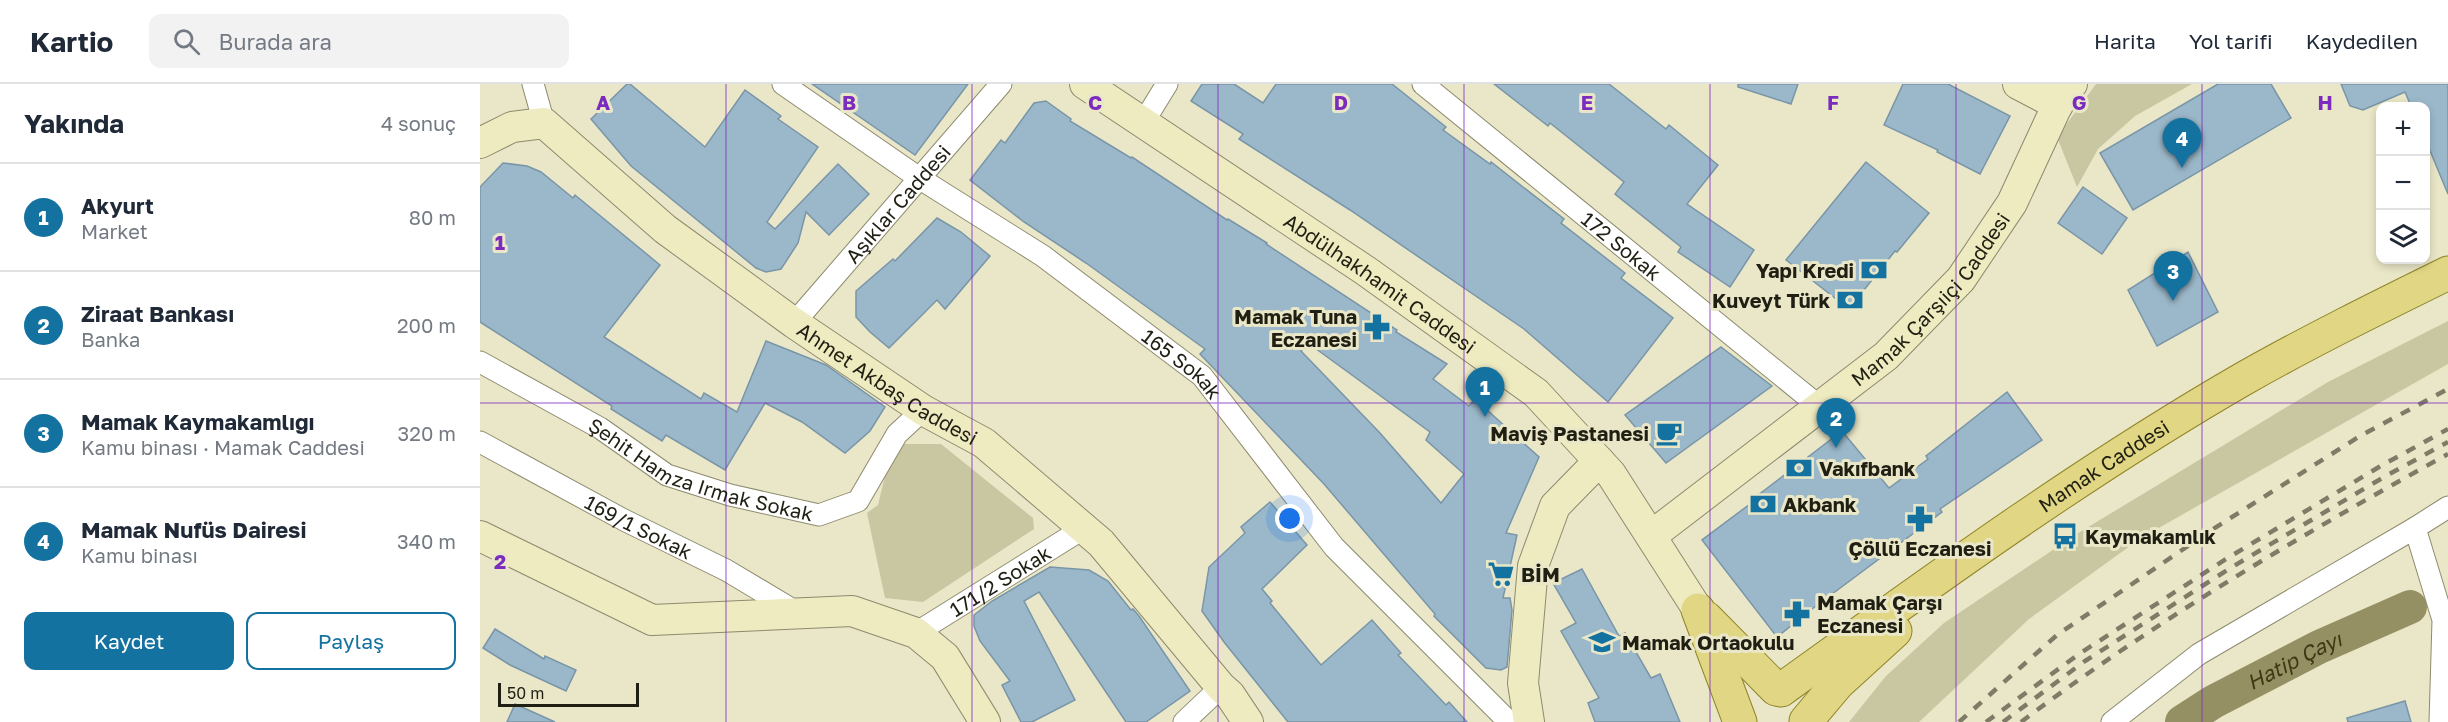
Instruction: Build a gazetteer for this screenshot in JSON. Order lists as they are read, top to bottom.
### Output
{
  "streets": {
    "main road": ["Mamak Caddesi"],
    "street": [
      "Aşıklar Caddesi",
      "172 Sokak",
      "Abdülhakhamit Caddesi",
      "Mamak Çarşıiçi Caddesi",
      "165 Sokak",
      "Ahmet Akbaş Caddesi",
      "Şehit Hamza Irmak Sokak",
      "169/1 Sokak",
      "171/2 Sokak"
    ]
  },
  "crossings": [
    ["Aşıklar Caddesi", "165 Sokak"],
    ["Aşıklar Caddesi", "Ahmet Akbaş Caddesi"],
    ["172 Sokak", "Mamak Çarşıiçi Caddesi"],
    ["Abdülhakhamit Caddesi", "Mamak Çarşıiçi Caddesi"],
    ["Ahmet Akbaş Caddesi", "Şehit Hamza Irmak Sokak"],
    ["Ahmet Akbaş Caddesi", "171/2 Sokak"]
  ],
  "water": ["Hatip Çayı"],
  "places": {
    "bank": [
      "Yapı Kredi",
      "Kuveyt Türk",
      "Vakıfbank",
      "Akbank"
    ],
    "pharmacy": ["Mamak Tuna Eczanesi", "Çöllü Eczanesi", "Mamak Çarşı Eczanesi"],
    "cafe": ["Maviş Pastanesi"],
    "bus stop": ["Kaymakamlık"],
    "supermarket": ["BİM"],
    "school or university": ["Mamak Ortaokulu"]
  },
  "scale_bar": "50 m",
  "page": {
    "header": "Kartio",
    "search": "Burada ara",
    "nav": ["Harita", "Yol tarifi", "Kaydedilen"],
    "heading": ["Yakında", "4 sonuç"],
    "map_buttons": ["+", "−"],
    "pins": [
      "4",
      "3",
      "1",
      "2"
    ],
    "list": [
      {
        "mark": "1",
        "name": "Akyurt",
        "note": "Market",
        "value": "80 m"
      },
      {
        "mark": "2",
        "name": "Ziraat Bankası",
        "note": "Banka",
        "value": "200 m"
      },
      {
        "mark": "3",
        "name": "Mamak Kaymakamlığı",
        "note": "Kamu binası · Mamak Caddesi",
        "value": "320 m"
      },
      {
        "mark": "4",
        "name": "Mamak Nufüs Dairesi",
        "note": "Kamu binası",
        "value": "340 m"
      }
    ],
    "buttons": ["Kaydet", "Paylaş"],
    "scale": "50 m"
  },
  "grid": {
    "columns": [
      "A",
      "B",
      "C",
      "D",
      "E",
      "F",
      "G",
      "H"
    ],
    "rows": ["1", "2"]
  }
}
